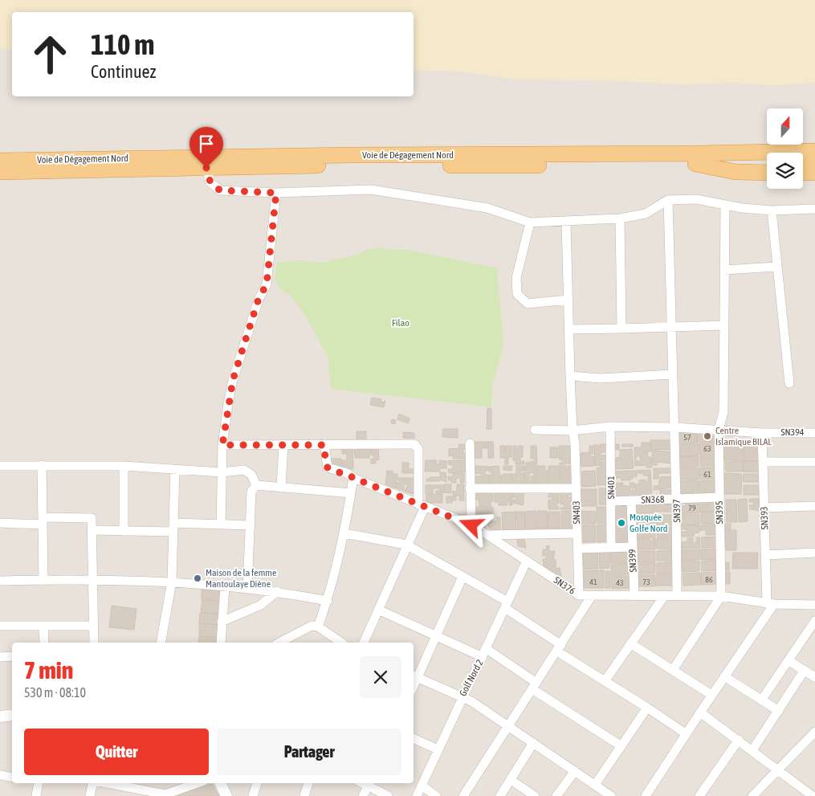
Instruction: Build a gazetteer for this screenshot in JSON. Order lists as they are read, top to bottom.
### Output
{
  "streets": {
    "highway": ["Voie de Dégagement Nord"],
    "street": [
      "SN394",
      "SN401",
      "SN368",
      "SN397",
      "SN403",
      "SN395",
      "SN393",
      "SN399",
      "SN376",
      "Golf Nord 2"
    ]
  },
  "crossings": [
    ["SN394", "SN401"],
    ["SN394", "SN397"],
    ["SN394", "SN403"],
    ["SN394", "SN395"],
    ["SN394", "SN393"],
    ["SN401", "SN368"],
    ["SN368", "SN397"],
    ["SN368", "SN395"],
    ["SN368", "SN399"],
    ["SN397", "SN376"],
    ["SN403", "SN376"],
    ["SN395", "SN376"],
    ["SN393", "SN376"],
    ["SN399", "SN376"],
    ["SN376", "Golf Nord 2"]
  ],
  "parks": ["Filao"],
  "places": ["Centre Islamique BILAL", "Mosquée Golfe Nord", "Maison de la femme Mantoulaye Diène"],
  "house_numbers": [
    "57",
    "63",
    "61",
    "79",
    "86",
    "41",
    "73",
    "43"
  ],
  "north": "top",
  "page": {
    "turn": ["110 m", "Continuez"],
    "heading": ["7 min", "530 m · 08:10"],
    "buttons": ["Quitter", "Partager"]
  }
}
